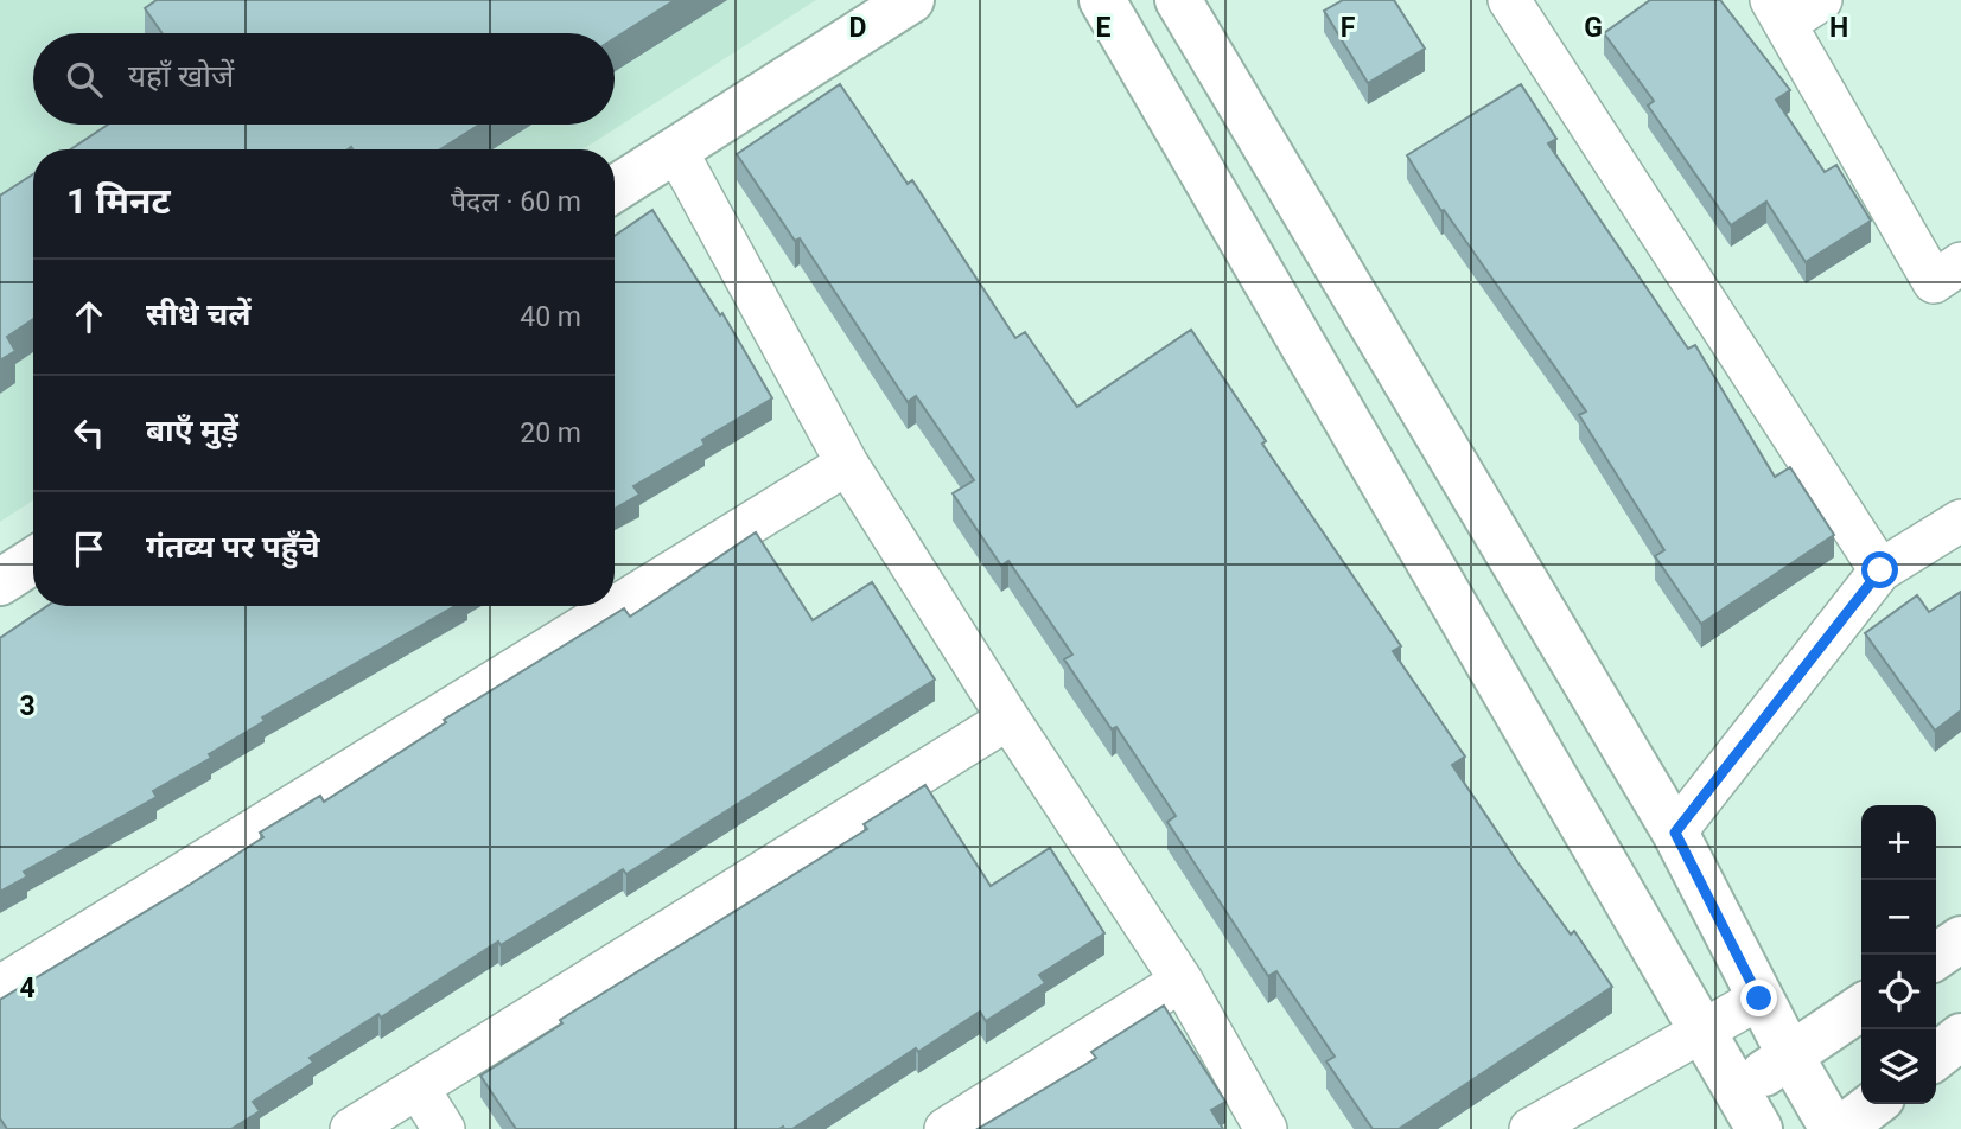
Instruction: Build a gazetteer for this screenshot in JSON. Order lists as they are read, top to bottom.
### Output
{
  "page": {
    "search": "यहाँ खोजें",
    "heading": ["1 मिनट", "पैदल · 60 m"],
    "list": [
      ["सीधे चलें", "40 m"],
      ["बाएँ मुड़ें", "20 m"],
      "गंतव्य पर पहुँचे"
    ],
    "map_buttons": ["+", "−"]
  },
  "grid": {
    "columns": [
      "D",
      "E",
      "F",
      "G",
      "H"
    ],
    "rows": ["3", "4"]
  }
}
